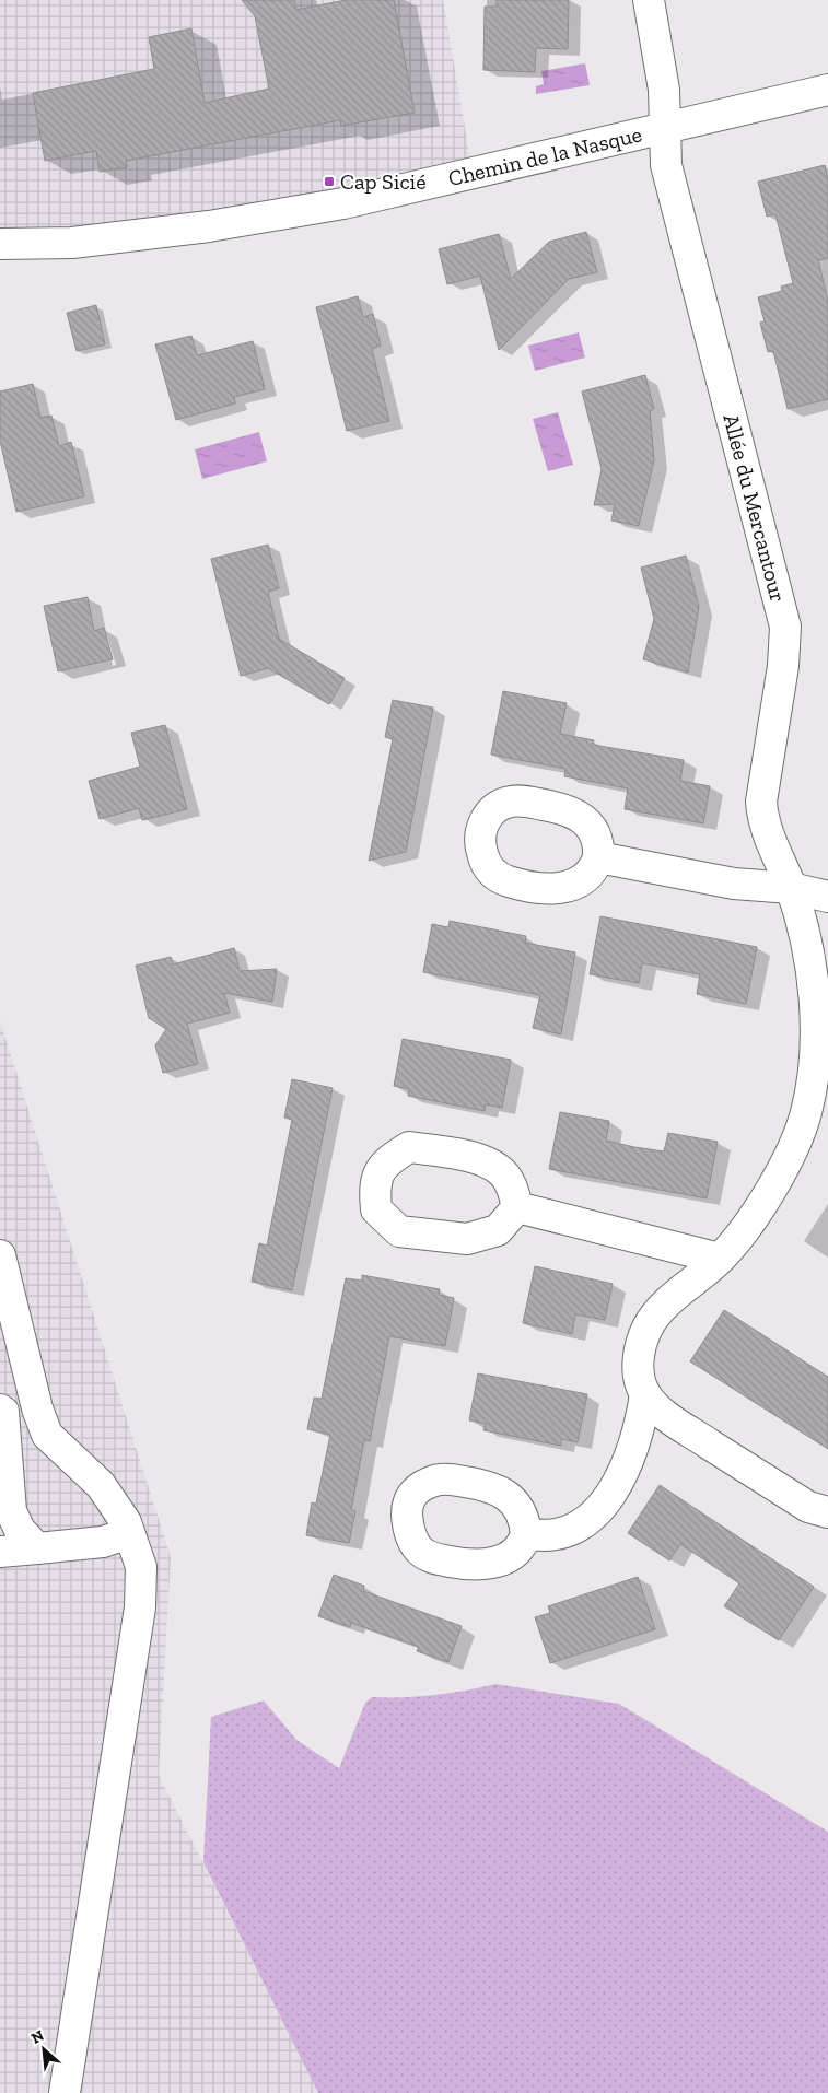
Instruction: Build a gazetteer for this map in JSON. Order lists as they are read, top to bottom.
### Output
{
  "streets": {
    "street": ["Chemin de la Nasque", "Allée du Mercantour"]
  },
  "crossings": [
    ["Chemin de la Nasque", "Allée du Mercantour"]
  ],
  "places": {
    "transit": ["Cap Sicié"]
  },
  "north": "top left"
}
